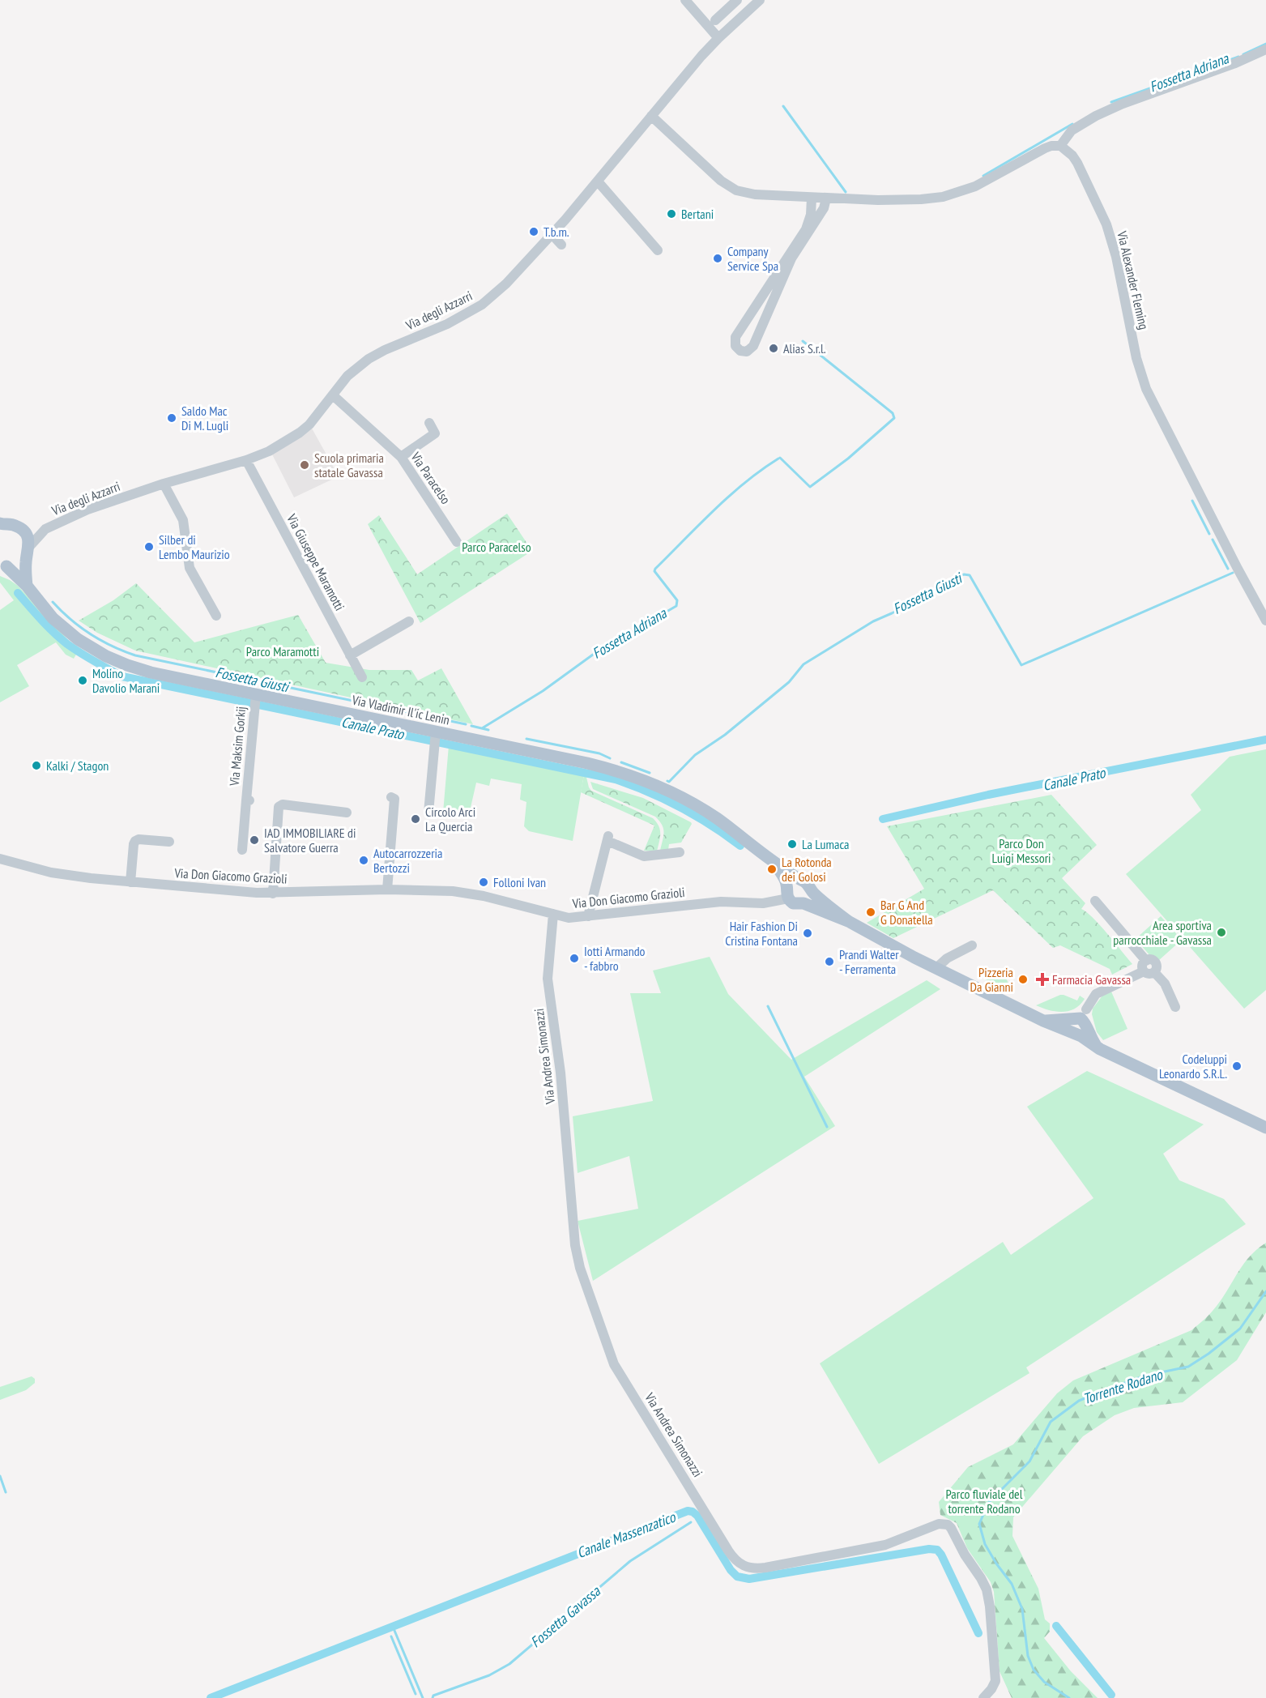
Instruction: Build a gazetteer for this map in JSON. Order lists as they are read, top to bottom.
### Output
{
  "streets": {
    "main road": ["Via Vladimir Il'ic Lenin"],
    "street": [
      "Via Alexander Fleming",
      "Via degli Azzarri",
      "Via Paracelso",
      "Via Giuseppe Maramotti",
      "Via Maksim Gorkij",
      "Via Don Giacomo Grazioli",
      "Via Andrea Simonazzi"
    ]
  },
  "crossings": [
    ["Via degli Azzarri", "Via Paracelso"],
    ["Via degli Azzarri", "Via Giuseppe Maramotti"],
    ["Via degli Azzarri", "Via Vladimir Il'ic Lenin"],
    ["Via Vladimir Il'ic Lenin", "Via Maksim Gorkij"],
    ["Via Vladimir Il'ic Lenin", "Via Don Giacomo Grazioli"],
    ["Via Don Giacomo Grazioli", "Via Andrea Simonazzi"]
  ],
  "water": [
    "Fossetta Adriana",
    "Fossetta Giusti",
    "Canale Prato",
    "Torrente Rodano",
    "Canale Massenzatico",
    "Fossetta Gavassa"
  ],
  "parks": [
    "Parco Paracelso",
    "Parco Maramotti",
    "Parco Don Luigi Messori",
    "Parco fluviale del torrente Rodano"
  ],
  "places": {
    "other": [
      "Bertani",
      "T.b.m.",
      "Company Service Spa",
      "Alias S.r.l.",
      "Saldo Mac Di M. Lugli",
      "Scuola primaria statale Gavassa",
      "Silber di Lembo Maurizio",
      "Molino Davolio Marani",
      "Kalki / Stagon",
      "Circolo Arci La Quercia",
      "IAD IMMOBILIARE di Salvatore Guerra",
      "La Lumaca",
      "Autocarrozzeria Bertozzi",
      "La Rotonda dei Golosi",
      "Folloni Ivan",
      "Bar G And G Donatella",
      "Area sportiva parrocchiale - Gavassa",
      "Hair Fashion Di Cristina Fontana",
      "Iotti Armando - fabbro",
      "Prandi Walter - Ferramenta",
      "Pizzeria Da Gianni",
      "Codeluppi Leonardo S.R.L."
    ],
    "health": ["Farmacia Gavassa"]
  }
}
